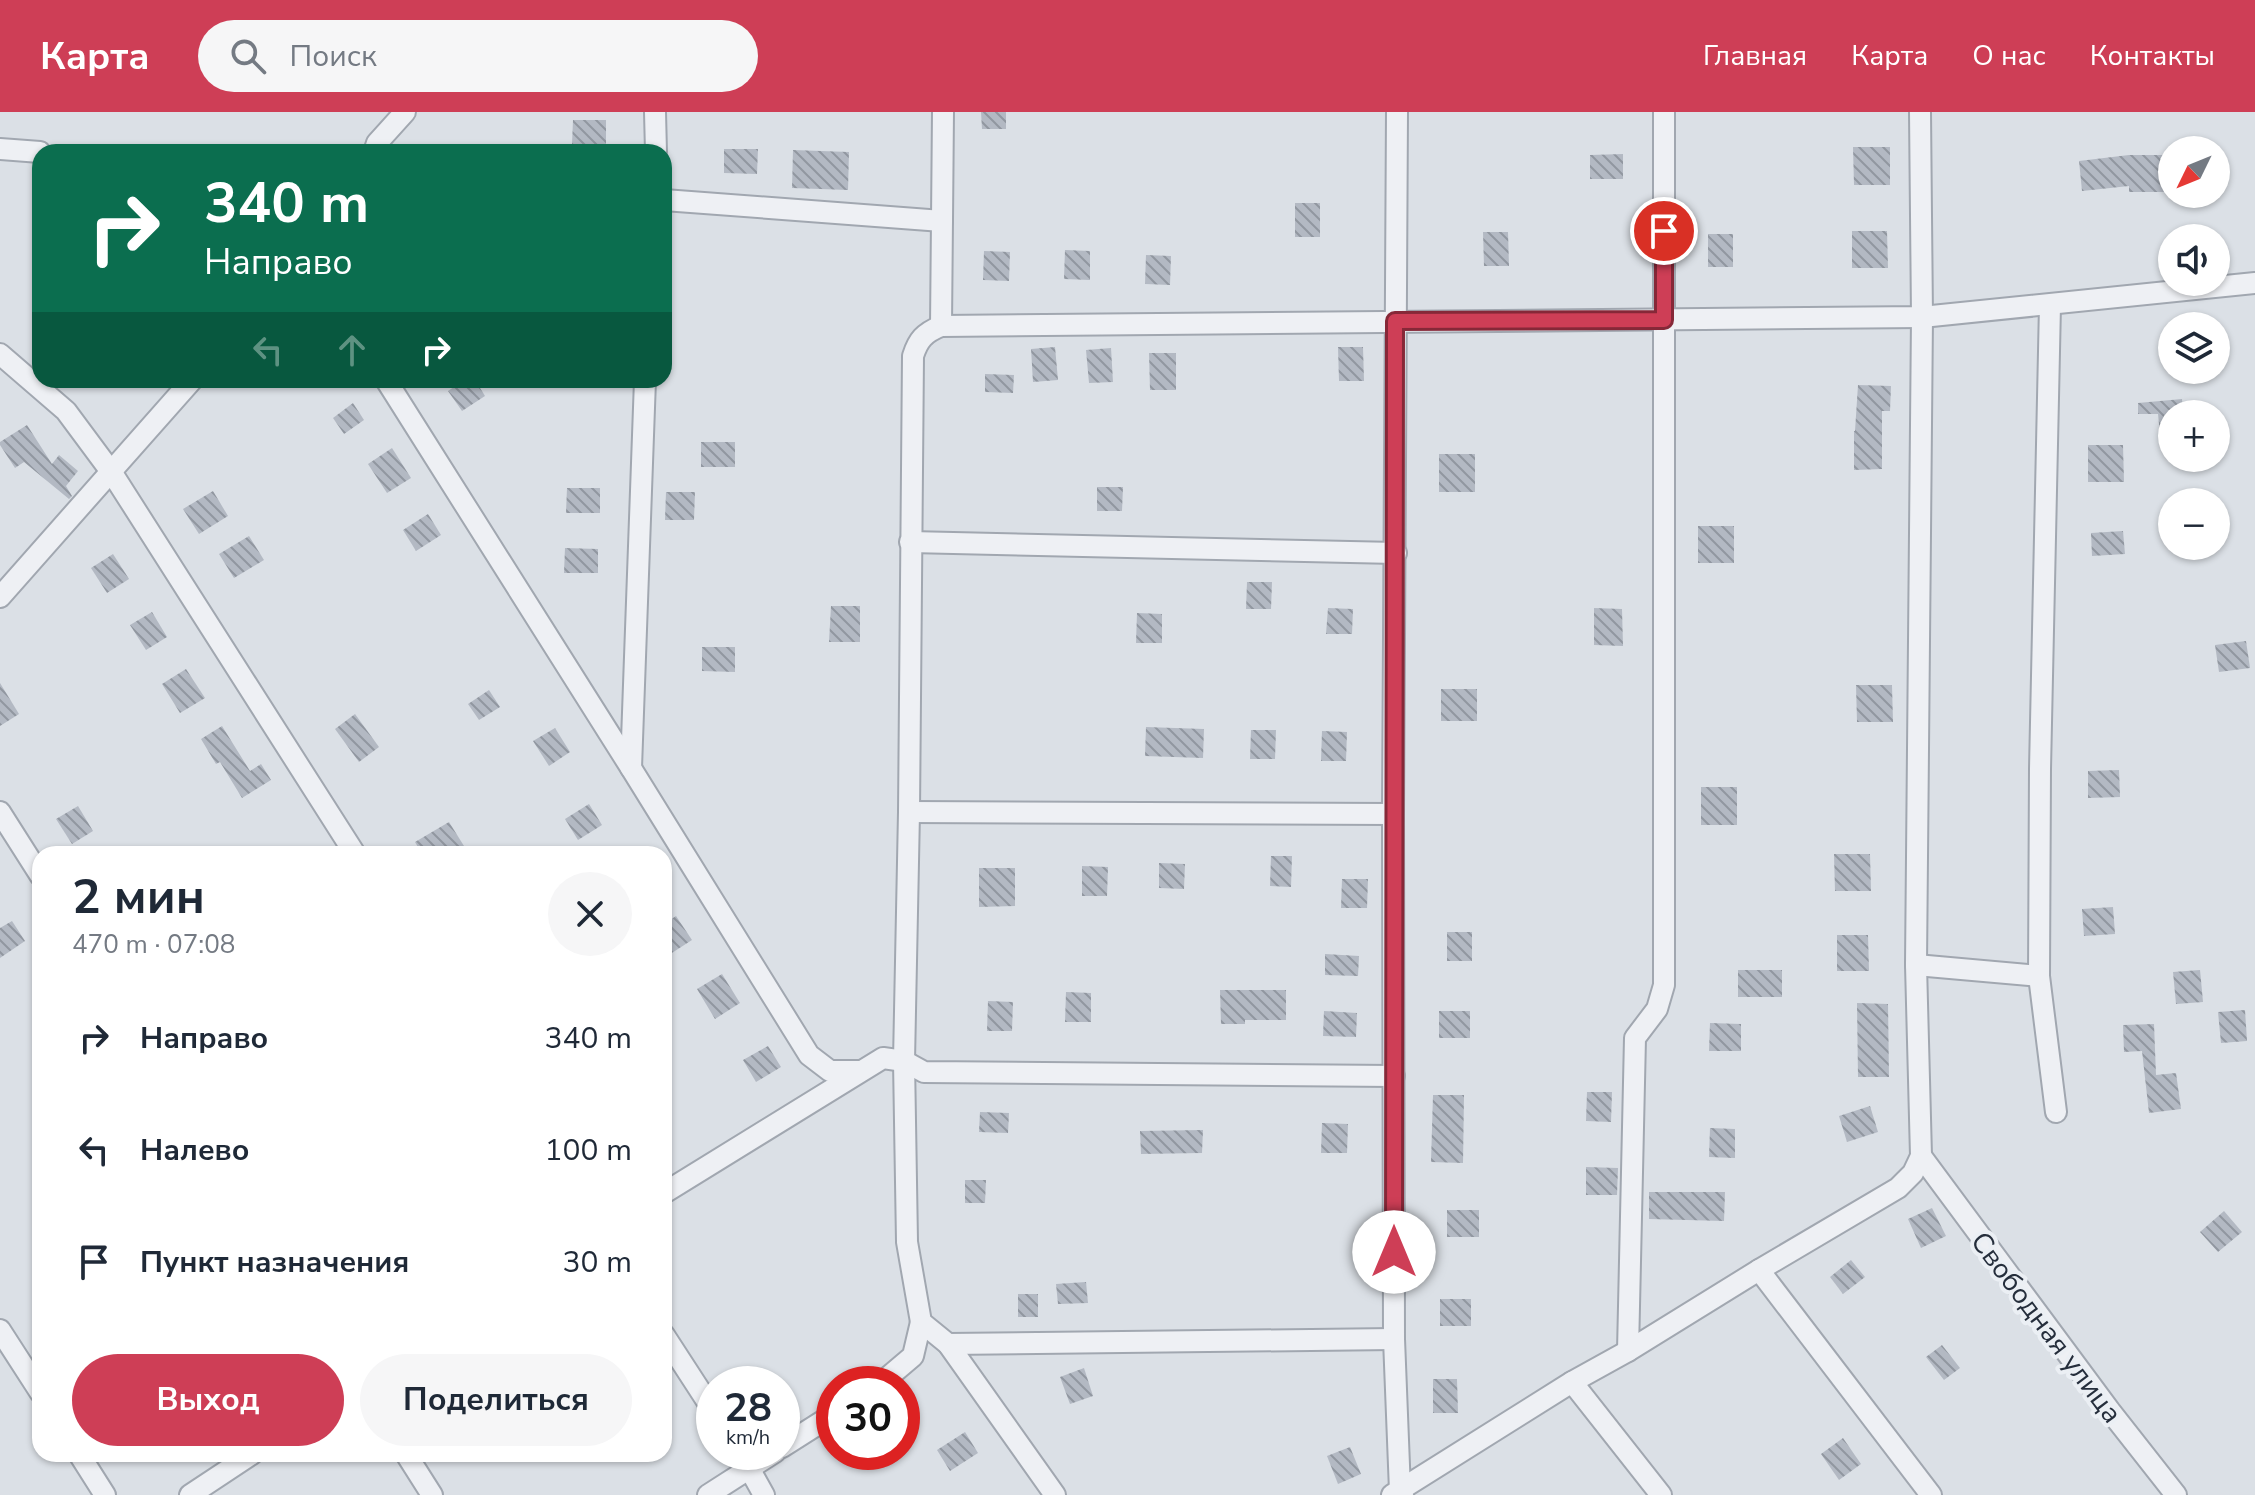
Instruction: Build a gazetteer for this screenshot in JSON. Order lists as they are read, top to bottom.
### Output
{
  "streets": {
    "street": ["Свободная улица"]
  },
  "north": "bottom left",
  "page": {
    "header": "Карта",
    "search": "Поиск",
    "nav": [
      "Главная",
      "Карта",
      "О нас",
      "Контакты"
    ],
    "map_buttons": ["+", "−"],
    "turn": ["340 m", "Направо"],
    "heading": ["2 мин", "470 m · 07:08"],
    "list": [
      {
        "name": "Направо",
        "value": "340 m"
      },
      {
        "name": "Налево",
        "value": "100 m"
      },
      {
        "name": "Пункт назначения",
        "value": "30 m"
      }
    ],
    "buttons": ["Выход", "Поделиться"],
    "speed": "28 km/h",
    "limit": "30"
  }
}
